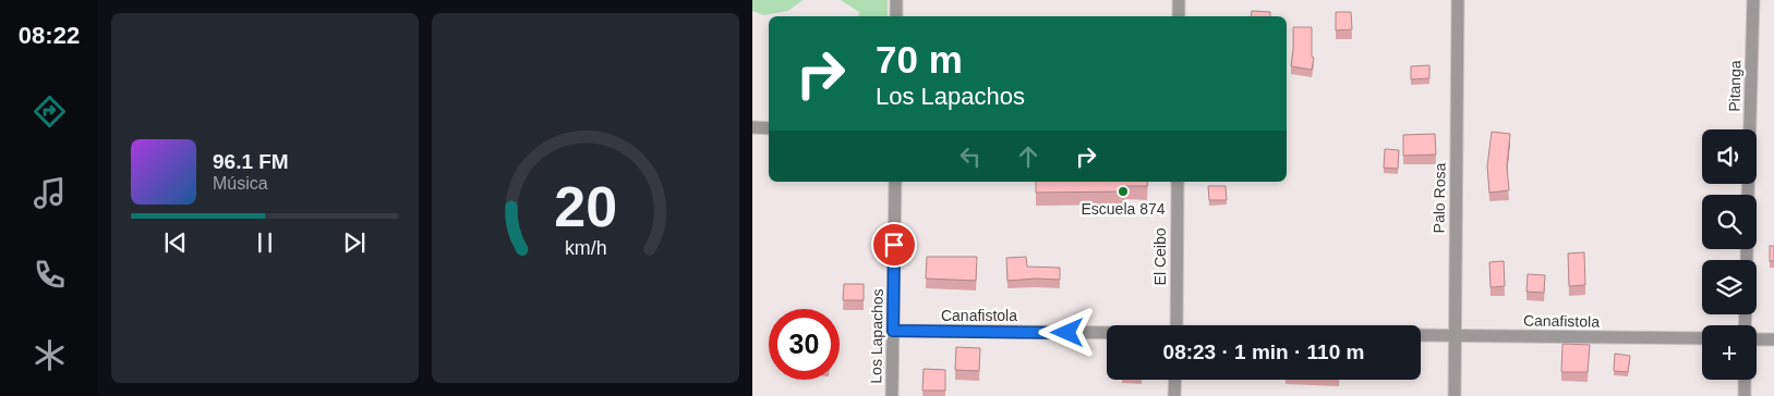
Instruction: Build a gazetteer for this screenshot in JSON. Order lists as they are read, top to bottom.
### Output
{
  "streets": {
    "street": [
      "Pitanga",
      "Palo Rosa",
      "El Ceibo",
      "Canafistola",
      "Los Lapachos"
    ]
  },
  "crossings": [
    ["Palo Rosa", "Canafistola"],
    ["Canafistola", "Los Lapachos"]
  ],
  "places": ["Escuela 874"],
  "page": {
    "tabs": "08:22",
    "turn": ["70 m", "Los Lapachos"],
    "map_buttons": "+",
    "song": ["96.1 FM", "Música"],
    "limit": "30",
    "trip": "08:23 · 1 min · 110 m",
    "gauge": ["20", "km/h"]
  }
}
